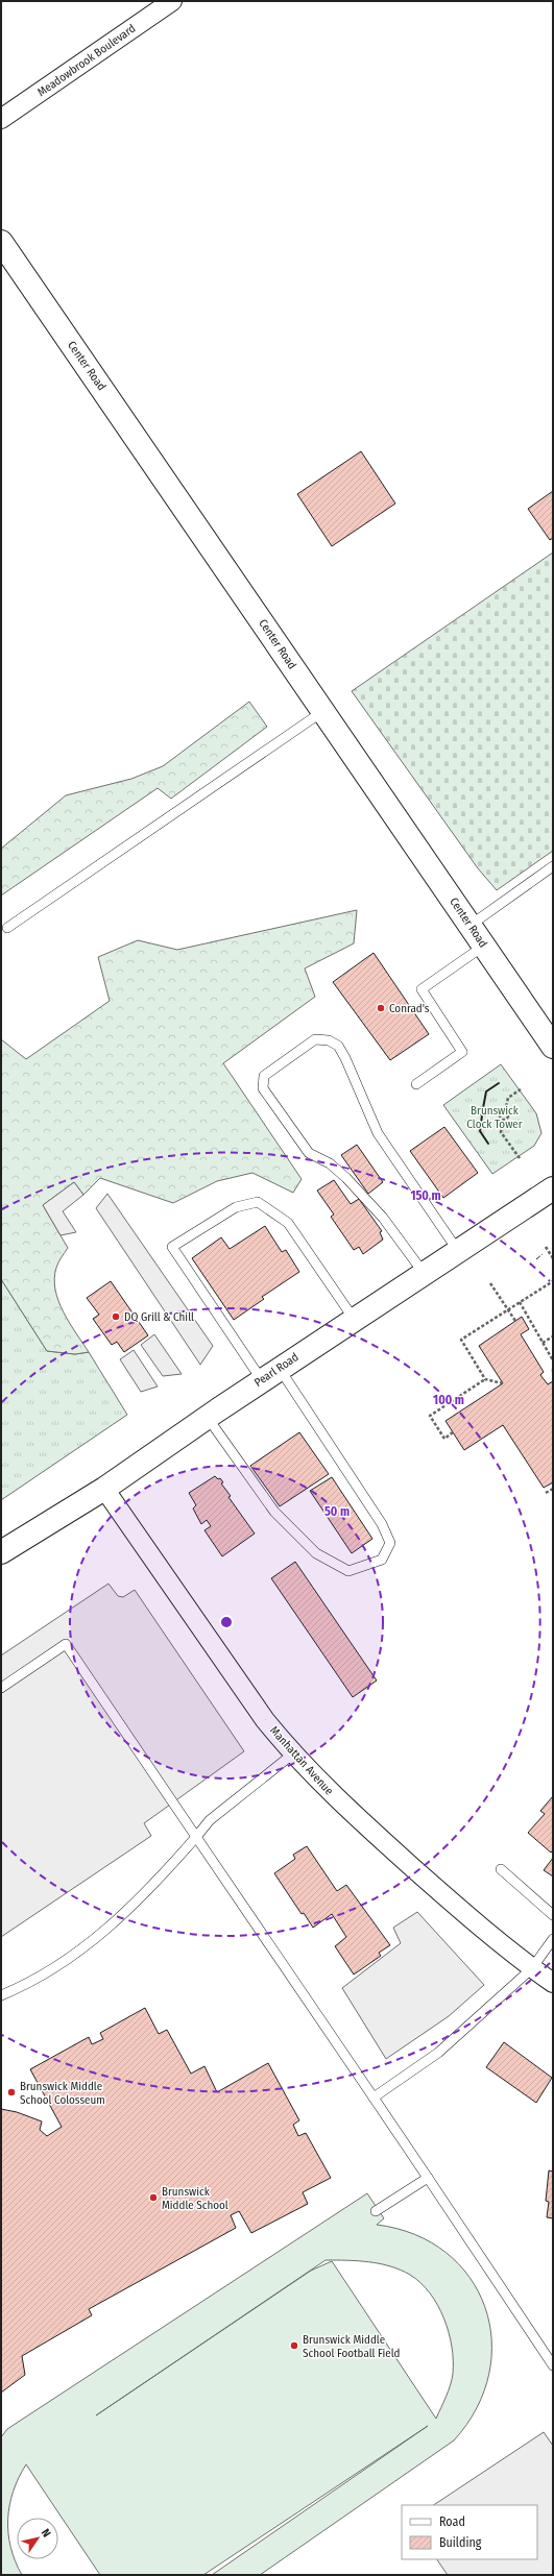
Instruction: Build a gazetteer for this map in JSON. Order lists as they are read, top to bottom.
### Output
{
  "streets": {
    "main road": ["Center Road", "Pearl Road"],
    "street": ["Meadowbrook Boulevard", "Manhattan Avenue"]
  },
  "crossings": [
    ["Pearl Road", "Manhattan Avenue"]
  ],
  "parks": ["Brunswick Clock Tower"],
  "places": [
    "Conrad's",
    "DQ Grill & Chill",
    "Brunswick Middle School Colosseum",
    "Brunswick Middle School",
    "Brunswick Middle School Football Field"
  ],
  "legend": ["Road", "Building"],
  "north": "top right",
  "rings": ["150 m", "100 m", "50 m"]
}
